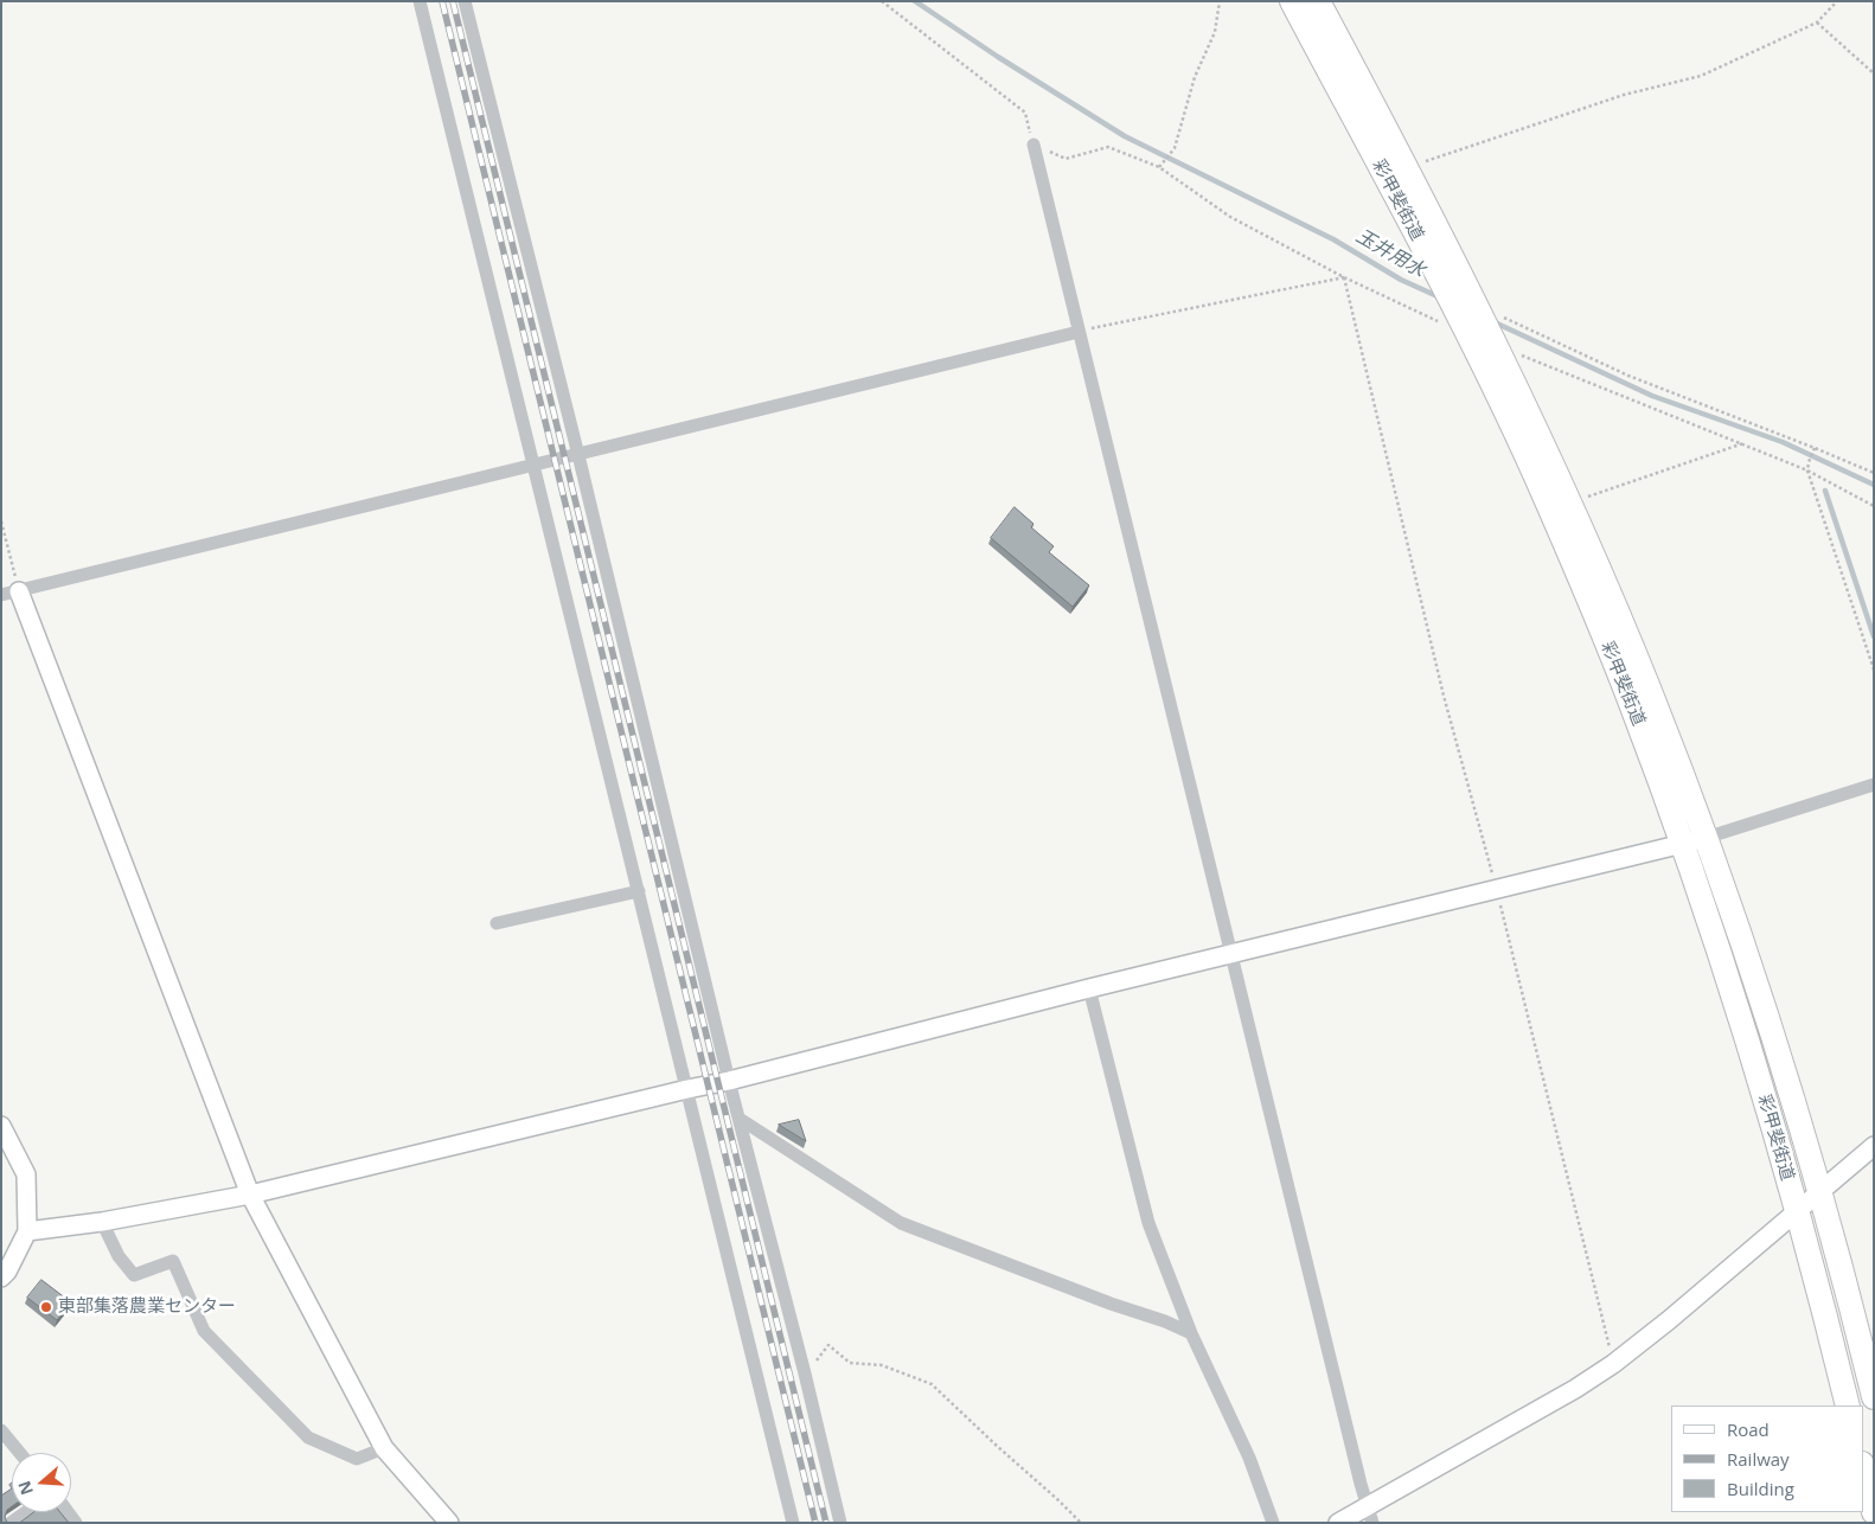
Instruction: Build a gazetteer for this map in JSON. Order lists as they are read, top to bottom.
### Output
{
  "streets": {
    "highway": ["彩甲斐街道"]
  },
  "water": ["玉井用水"],
  "places": ["東部集落農業センター"],
  "legend": ["Road", "Railway", "Building"],
  "north": "left"
}
